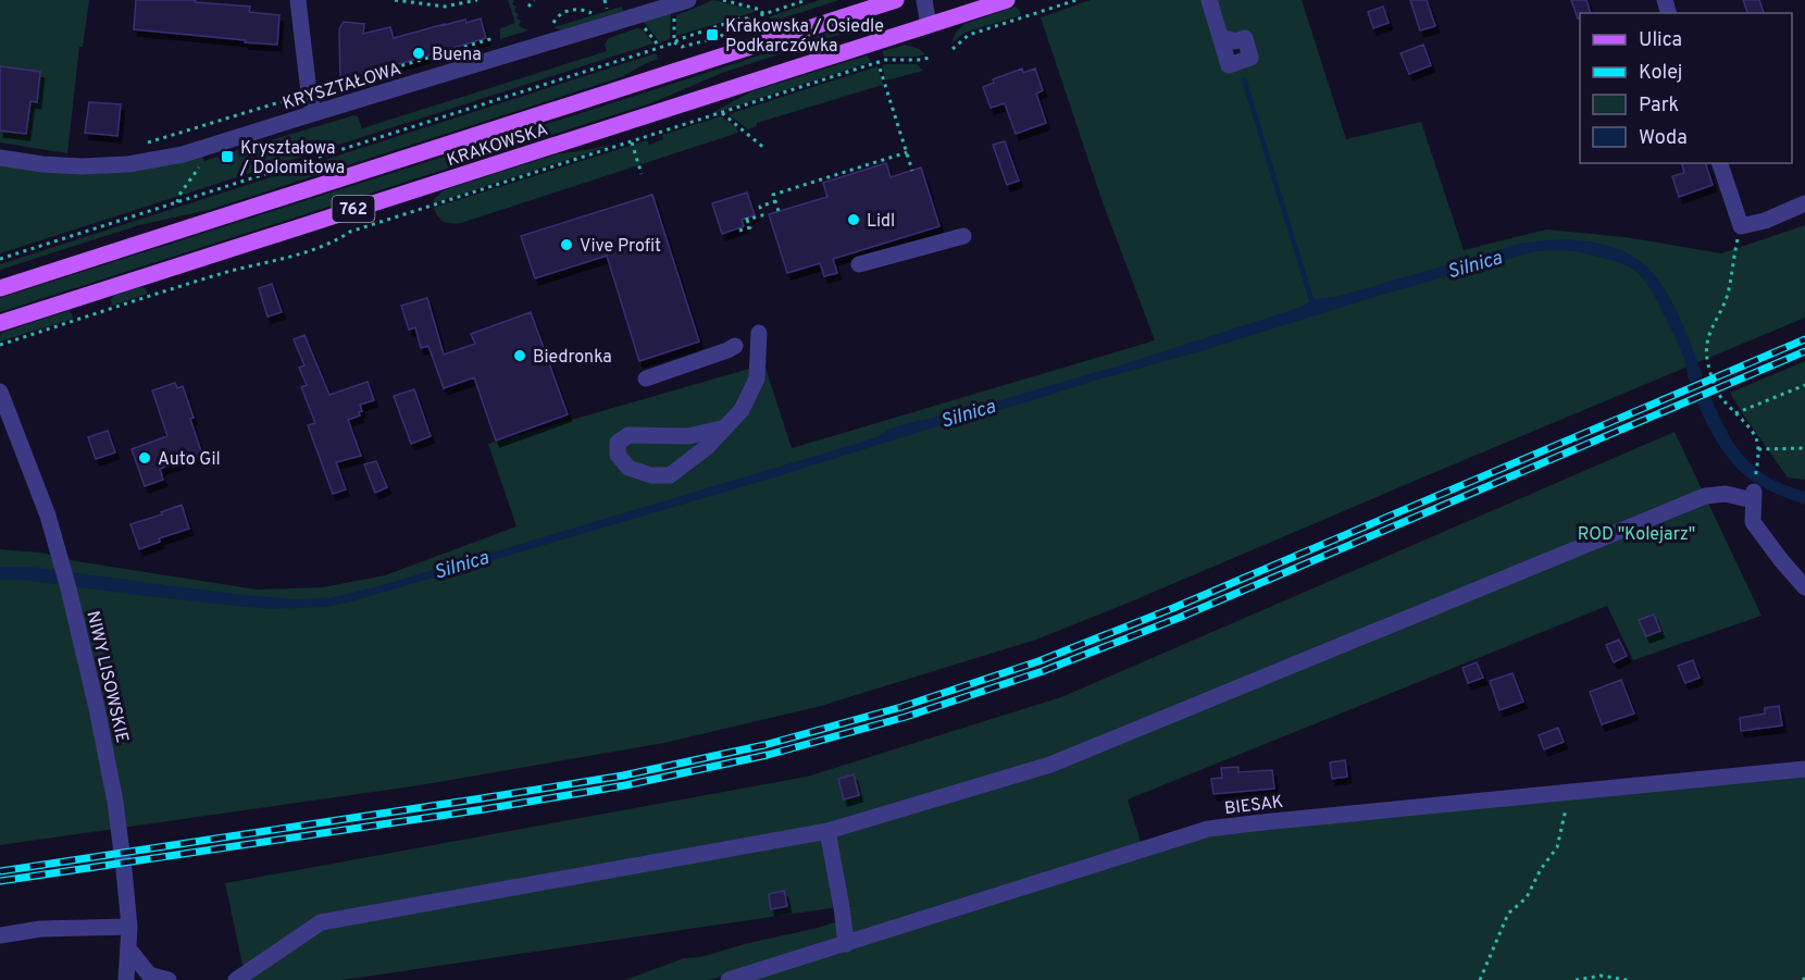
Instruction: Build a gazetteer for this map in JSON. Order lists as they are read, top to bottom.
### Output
{
  "streets": {
    "main road": ["KRAKOWSKA", "762"],
    "street": ["KRYSZTAŁOWA", "NIWY LISOWSKIE", "BIESAK"]
  },
  "water": ["Silnica"],
  "parks": ["ROD \"Kolejarz\""],
  "places": {
    "transit": ["Krakowska / Osiedle Podkarczówka", "Kryształowa / Dolomitowa"],
    "other": [
      "Buena",
      "Lidl",
      "Vive Profit",
      "Biedronka",
      "Auto Gil"
    ]
  },
  "legend": [
    "Ulica",
    "Kolej",
    "Park",
    "Woda"
  ]
}
